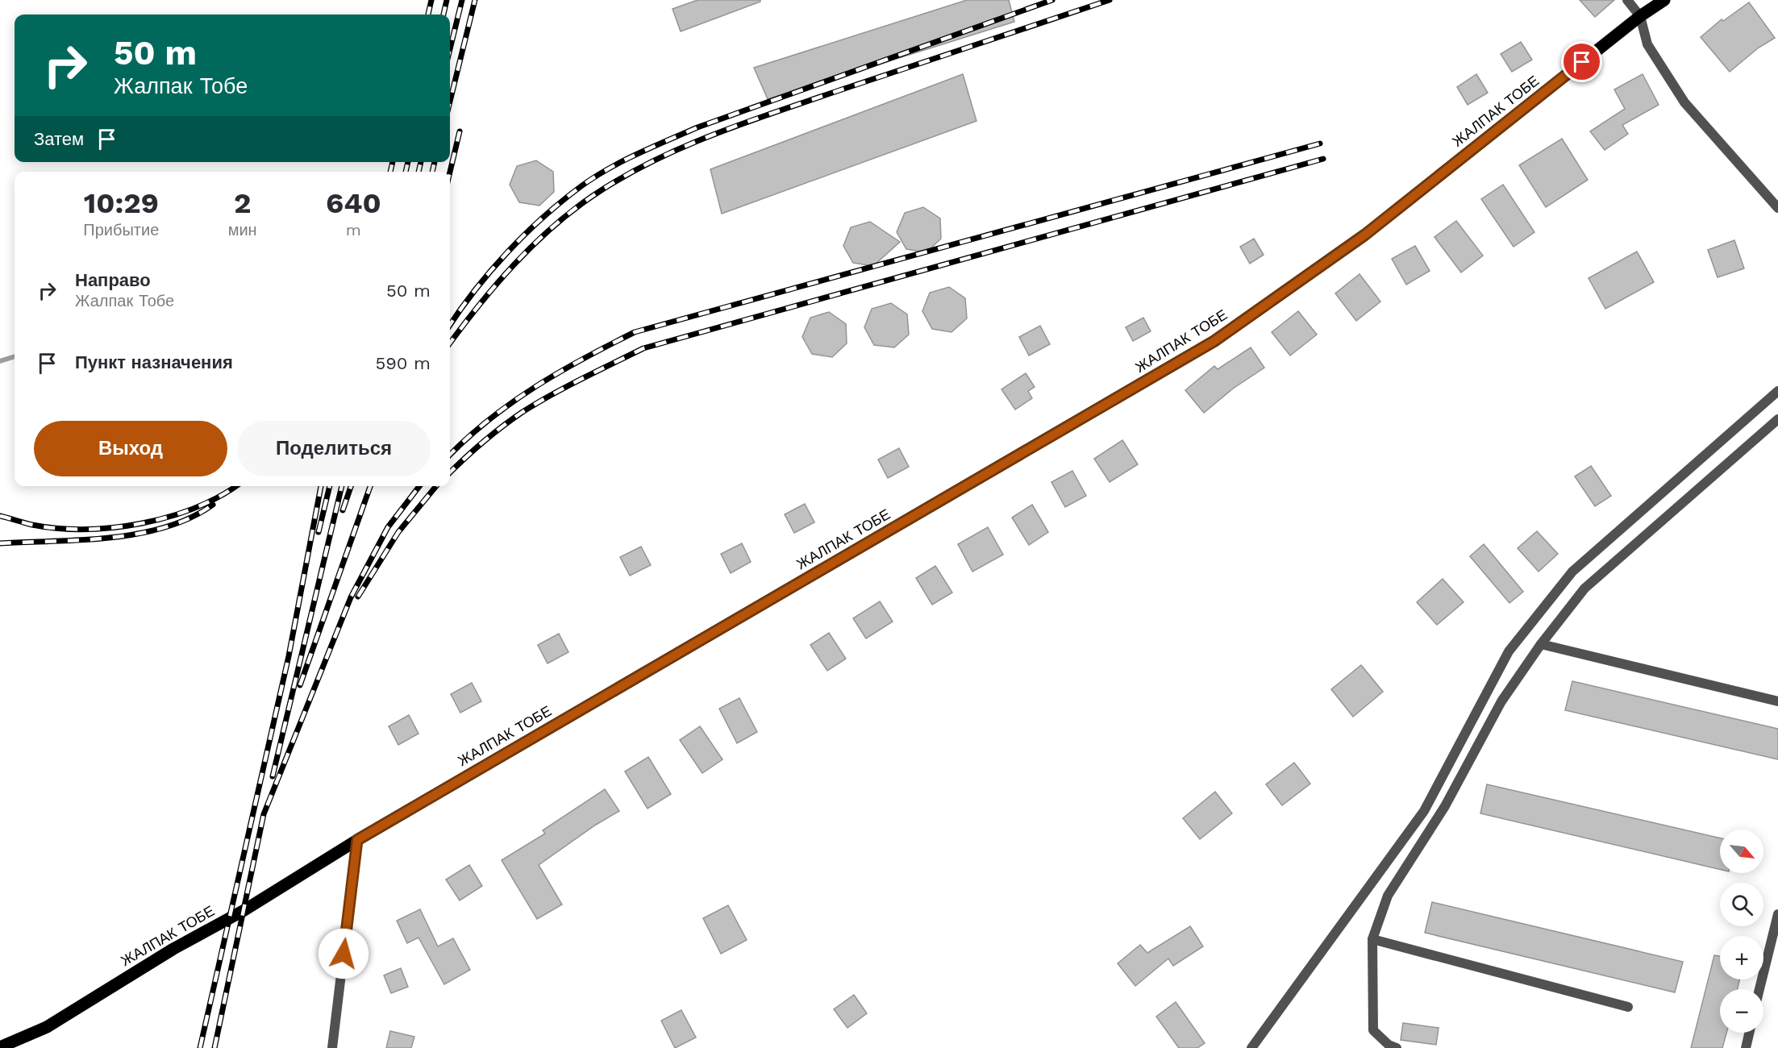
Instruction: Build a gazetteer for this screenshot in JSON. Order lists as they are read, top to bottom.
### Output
{
  "streets": {
    "main road": ["ЖАЛПАК ТОБЕ"]
  },
  "north": "bottom right",
  "page": {
    "turn": ["50 m", "Жалпак Тобе"],
    "then": "Затем",
    "eta": [
      "10:29",
      "Прибытие",
      "2",
      "мин",
      "640",
      "m"
    ],
    "list": [
      {
        "name": "Направо",
        "note": "Жалпак Тобе",
        "value": "50 m"
      },
      {
        "name": "Пункт назначения",
        "value": "590 m"
      }
    ],
    "buttons": ["Выход", "Поделиться"],
    "map_buttons": ["+", "−"]
  }
}
